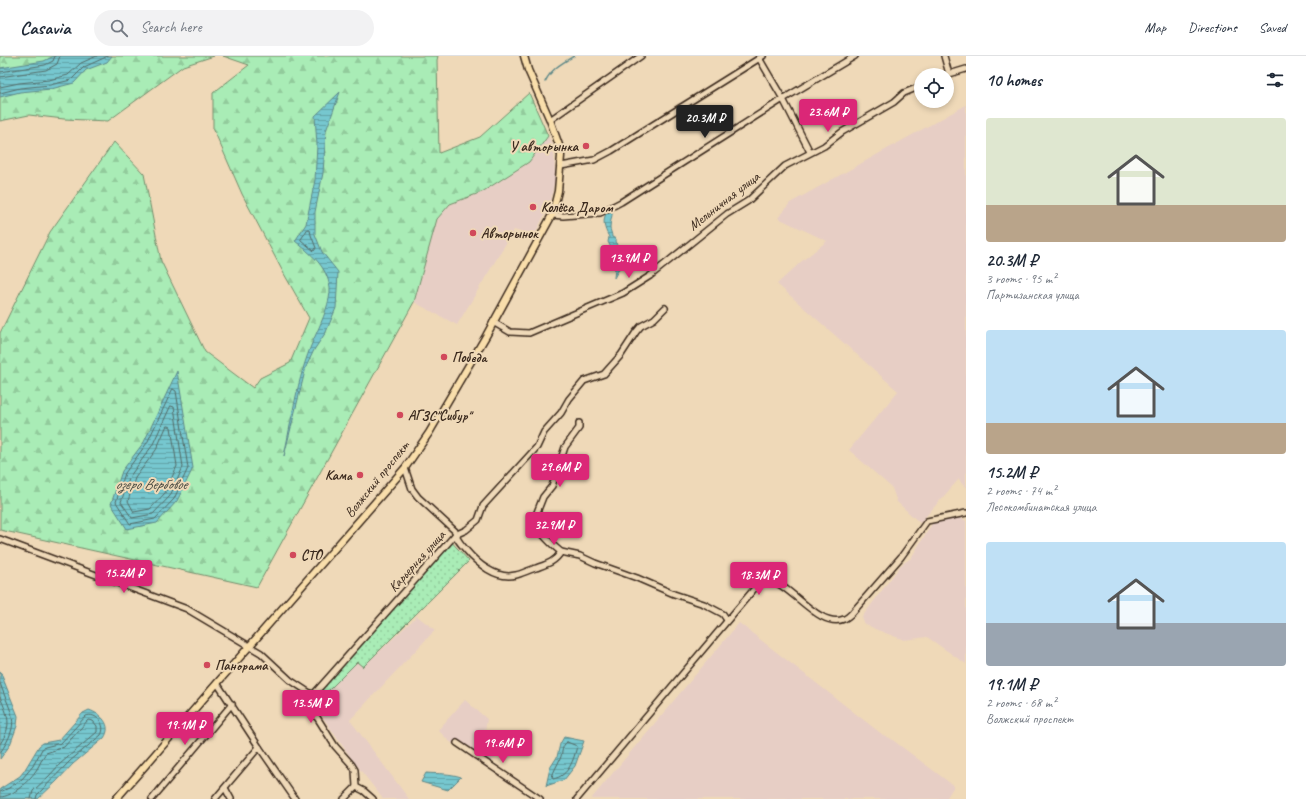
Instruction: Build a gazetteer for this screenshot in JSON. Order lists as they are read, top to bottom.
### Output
{
  "streets": {
    "main road": ["Волжский проспект"],
    "street": ["Мельничная улица", "Карьерная улица"]
  },
  "crossings": [
    ["Мельничная улица", "Волжский проспект"]
  ],
  "water": ["озеро Вербовое"],
  "places": [
    "У авторынка",
    "Колёса Даром",
    "Авторынок",
    "Победа",
    "АГЗС\"Сибур\"",
    "Кама",
    "СТО",
    "Панорама"
  ],
  "page": {
    "header": "Casavia",
    "search": "Search here",
    "nav": ["Map", "Directions", "Saved"],
    "heading": "10 homes",
    "price": [
      "23.6M ₽",
      "20.3M ₽",
      "13.9M ₽",
      "29.6M ₽",
      "32.9M ₽",
      "15.2M ₽",
      "18.3M ₽",
      "13.5M ₽",
      "19.1M ₽",
      "19.6M ₽"
    ],
    "list": [
      {
        "name": "20.3M ₽",
        "note": "3 rooms · 95 m² · Партизанская улица"
      },
      {
        "name": "15.2M ₽",
        "note": "2 rooms · 74 m² · Лесокомбинатская улица"
      },
      {
        "name": "19.1M ₽",
        "note": "2 rooms · 68 m² · Волжский проспект"
      }
    ]
  }
}
